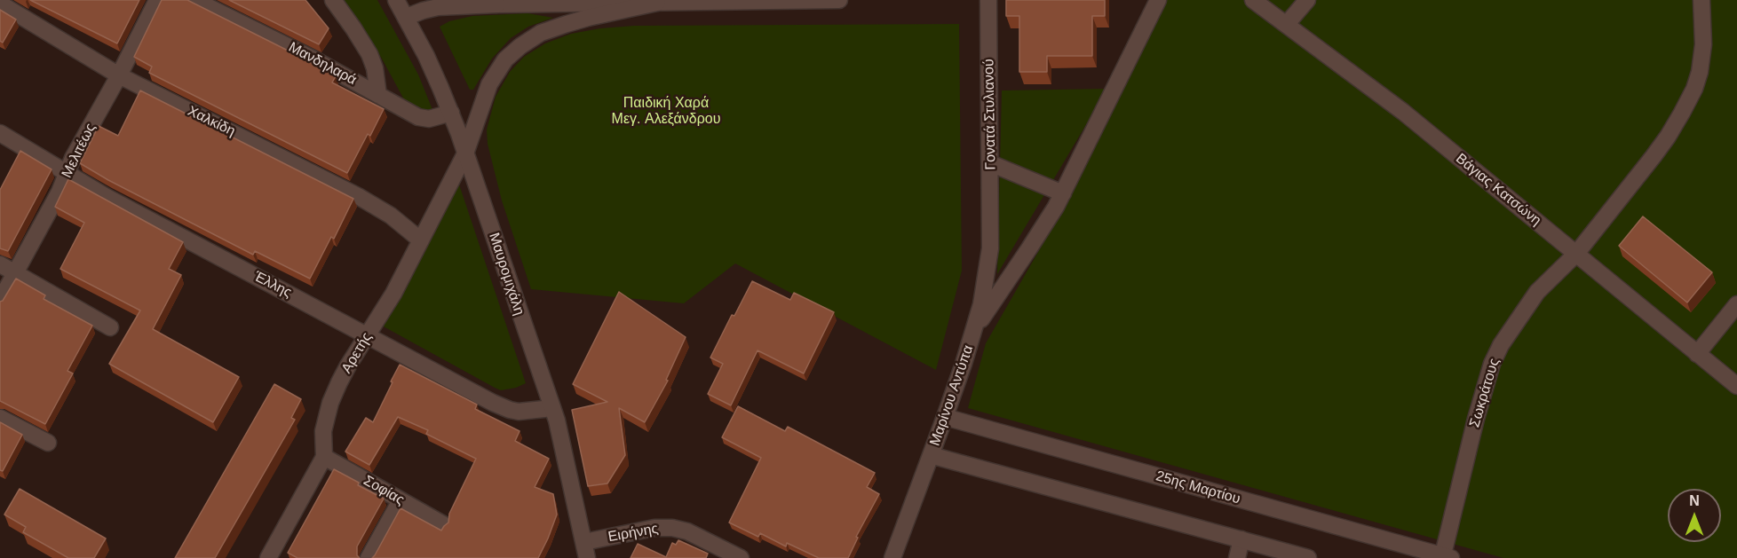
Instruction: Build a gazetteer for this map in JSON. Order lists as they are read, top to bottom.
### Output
{
  "streets": {
    "street": [
      "Μανδηλαρά",
      "Γονατά Στυλιανού",
      "Χαλκίδη",
      "Μελιτέως",
      "Βάγιας Κατσώνη",
      "Μαυρομιχάλη",
      "Έλλης",
      "Αρετής",
      "Σωκράτους",
      "Μαρίνου Αντύπα",
      "25ης Μαρτίου",
      "Σοφίας",
      "Ειρήνης"
    ]
  },
  "crossings": [
    ["Μανδηλαρά", "Μαυρομιχάλη"],
    ["Γονατά Στυλιανού", "Μαρίνου Αντύπα"],
    ["Χαλκίδη", "Μελιτέως"],
    ["Χαλκίδη", "Αρετής"],
    ["Μελιτέως", "Έλλης"],
    ["Βάγιας Κατσώνη", "Σωκράτους"],
    ["Μαυρομιχάλη", "Έλλης"],
    ["Μαυρομιχάλη", "Αρετής"],
    ["Μαυρομιχάλη", "Ειρήνης"],
    ["Έλλης", "Αρετής"],
    ["Αρετής", "Σοφίας"],
    ["Σωκράτους", "25ης Μαρτίου"],
    ["Μαρίνου Αντύπα", "25ης Μαρτίου"]
  ],
  "parks": ["Παιδική Χαρά Μεγ. Αλεξάνδρου"],
  "north": "top"
}
